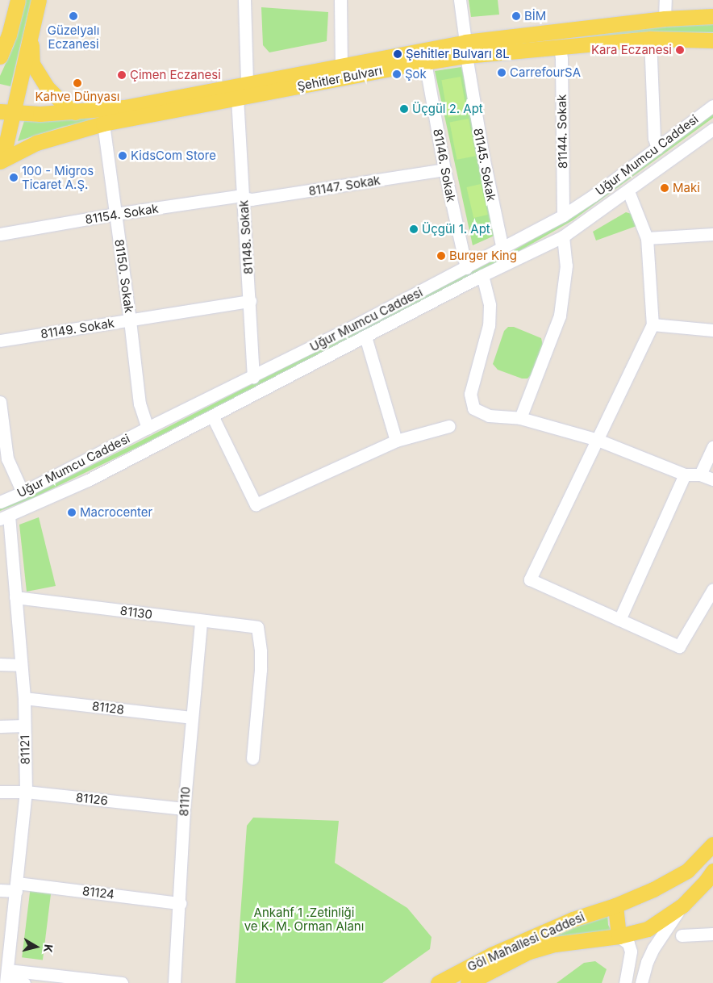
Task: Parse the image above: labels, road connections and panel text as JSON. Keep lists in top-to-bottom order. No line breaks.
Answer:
{"streets":{"main road":["Şehitler Bulvarı","Göl Mahallesi Caddesi"],"street":["81144. Sokak","Uğur Mumcu Caddesi","81145. Sokak","81146. Sokak","81147. Sokak","81154. Sokak","81148. Sokak","81150. Sokak","81149. Sokak","81130","81128","81121","81126","81110","81124"]},"crossings":[["Şehitler Bulvarı","81144. Sokak"],["Şehitler Bulvarı","81145. Sokak"],["Şehitler Bulvarı","81146. Sokak"],["Şehitler Bulvarı","81148. Sokak"],["Şehitler Bulvarı","81150. Sokak"],["81144. Sokak","Uğur Mumcu Caddesi"],["Uğur Mumcu Caddesi","81145. Sokak"],["Uğur Mumcu Caddesi","81146. Sokak"],["Uğur Mumcu Caddesi","81148. Sokak"],["Uğur Mumcu Caddesi","81150. Sokak"],["Uğur Mumcu Caddesi","81121"],["81146. Sokak","81147. Sokak"],["81147. Sokak","81154. Sokak"],["81147. Sokak","81148. Sokak"],["81154. Sokak","81148. Sokak"],["81154. Sokak","81150. Sokak"],["81148. Sokak","81149. Sokak"],["81150. Sokak","81149. Sokak"],["81130","81121"],["81130","81110"],["81128","81121"],["81128","81110"],["81121","81126"],["81121","81124"],["81126","81110"],["81110","81124"]],"parks":["Ankahf 1 .Zetinliği ve K. M. Orman Alanı"],"places":["Güzelyalı Eczanesi","BİM","Kara Eczanesi","Şehitler Bulvarı 8L","CarrefourSA","Şok","Çimen Eczanesi","Kahve Dünyası","Üçgül 2. Apt","KidsCom Store","100 - Migros Ticaret A.Ş.","Maki","Üçgül 1. Apt","Burger King","Macrocenter"],"north":"right"}
